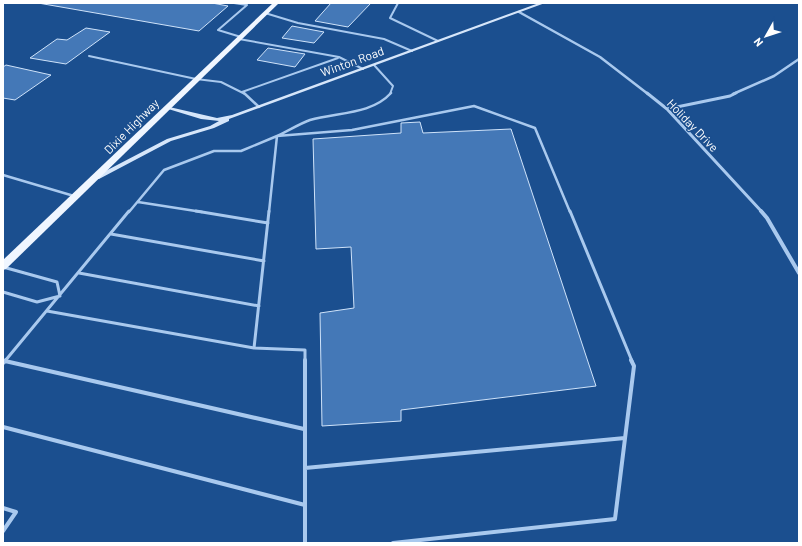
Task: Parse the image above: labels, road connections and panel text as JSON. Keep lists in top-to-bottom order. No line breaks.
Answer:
{"streets":{"main road":["Dixie Highway"],"street":["Winton Road","Holiday Drive"]},"crossings":[["Winton Road","Holiday Drive"],["Winton Road","Dixie Highway"]],"north":"bottom left"}
